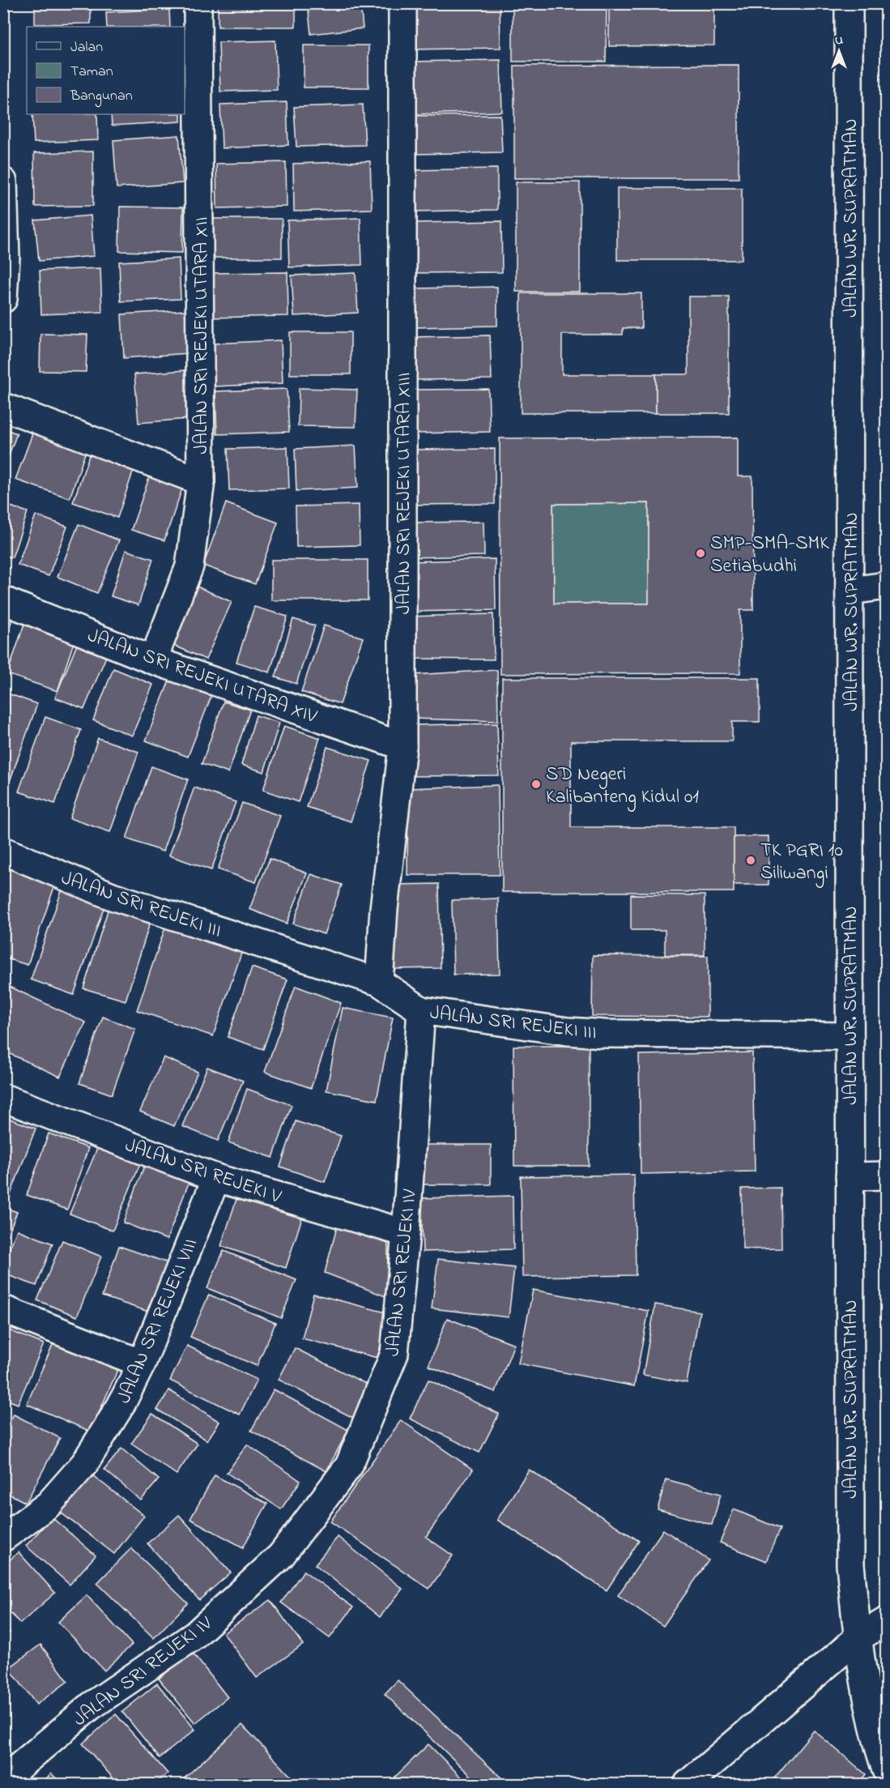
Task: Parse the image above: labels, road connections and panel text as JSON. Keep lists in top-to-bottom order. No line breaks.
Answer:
{"streets":{"street":["JALAN WR. SUPRATMAN","JALAN SRI REJEKI UTARA XII","JALAN SRI REJEKI UTARA XIII","JALAN SRI REJEKI UTARA XIV","JALAN SRI REJEKI III","JALAN SRI REJEKI V","JALAN SRI REJEKI IV","JALAN SRI REJEKI VIII"]},"crossings":[["JALAN WR. SUPRATMAN","JALAN SRI REJEKI III"],["JALAN SRI REJEKI UTARA XII","JALAN SRI REJEKI UTARA XIV"],["JALAN SRI REJEKI UTARA XIII","JALAN SRI REJEKI UTARA XIV"],["JALAN SRI REJEKI UTARA XIII","JALAN SRI REJEKI III"],["JALAN SRI REJEKI III","JALAN SRI REJEKI IV"],["JALAN SRI REJEKI V","JALAN SRI REJEKI IV"],["JALAN SRI REJEKI V","JALAN SRI REJEKI VIII"]],"places":["SMP-SMA-SMK Setiabudhi","SD Negeri Kalibanteng Kidul 01","TK PGRI 10 Siliwangi"],"legend":["Jalan","Taman","Bangunan"],"north":"top"}
